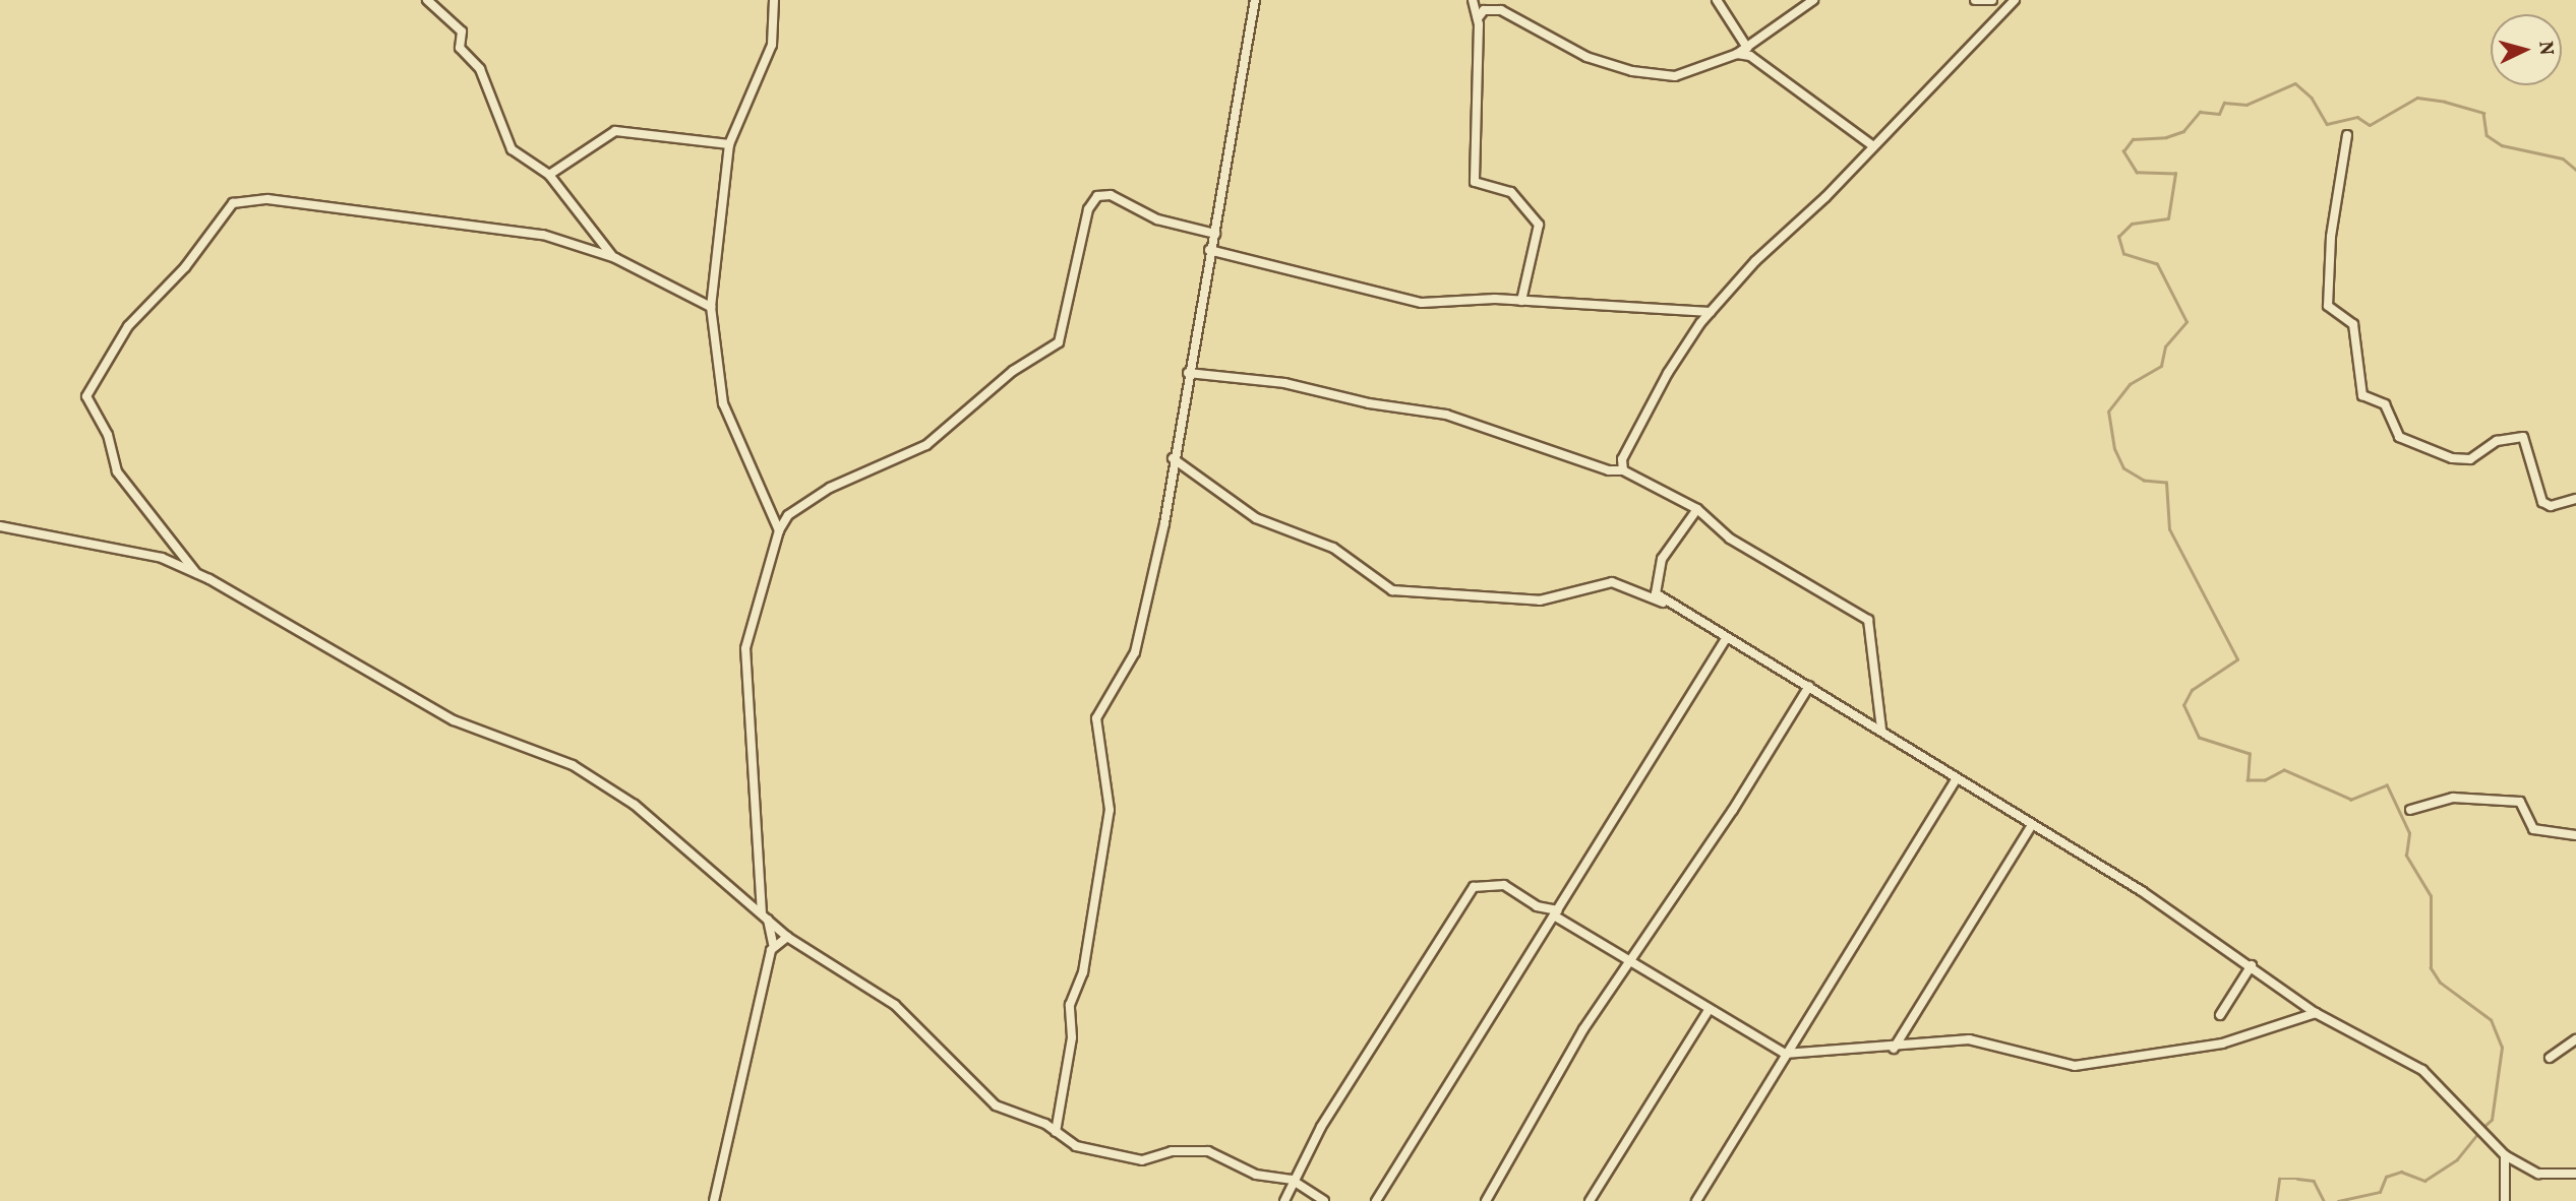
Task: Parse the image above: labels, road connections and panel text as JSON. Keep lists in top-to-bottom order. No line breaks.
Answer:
{"north":"right"}
